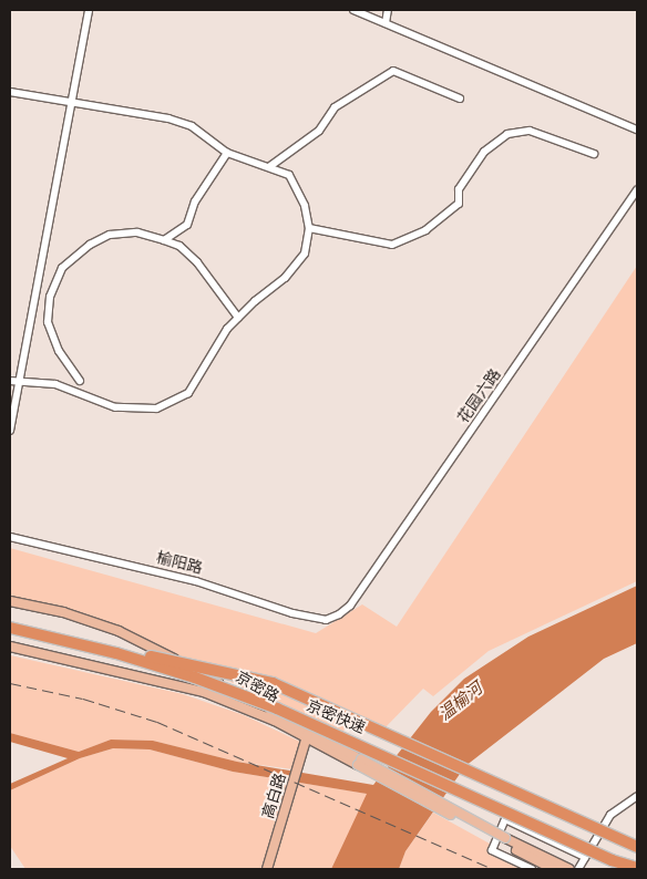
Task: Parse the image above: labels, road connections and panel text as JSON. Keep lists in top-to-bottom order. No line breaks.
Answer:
{"streets":{"highway":["京密快速"],"main road":["京密路","高白路"],"street":["花园六路","榆阳路"]},"crossings":[["花园六路","榆阳路"],["京密路","高白路"]],"water":["温榆河"]}
